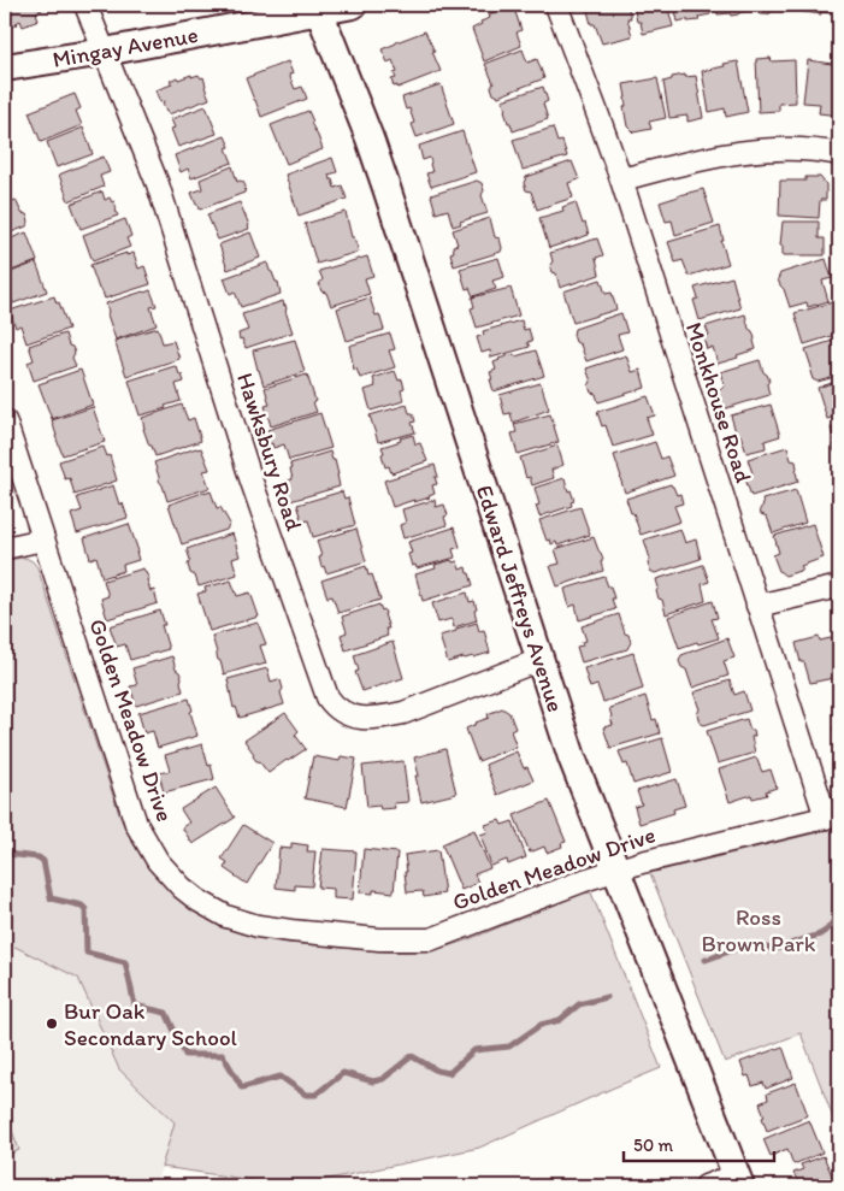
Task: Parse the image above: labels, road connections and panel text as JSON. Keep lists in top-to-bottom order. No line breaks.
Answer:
{"streets":{"street":["Mingay Avenue","Monkhouse Road","Hawksbury Road","Edward Jeffreys Avenue","Golden Meadow Drive"]},"crossings":[["Mingay Avenue","Hawksbury Road"],["Mingay Avenue","Edward Jeffreys Avenue"],["Monkhouse Road","Golden Meadow Drive"],["Hawksbury Road","Edward Jeffreys Avenue"],["Edward Jeffreys Avenue","Golden Meadow Drive"]],"parks":["Ross Brown Park"],"places":["Bur Oak Secondary School"],"scale_bar":"50 m"}
